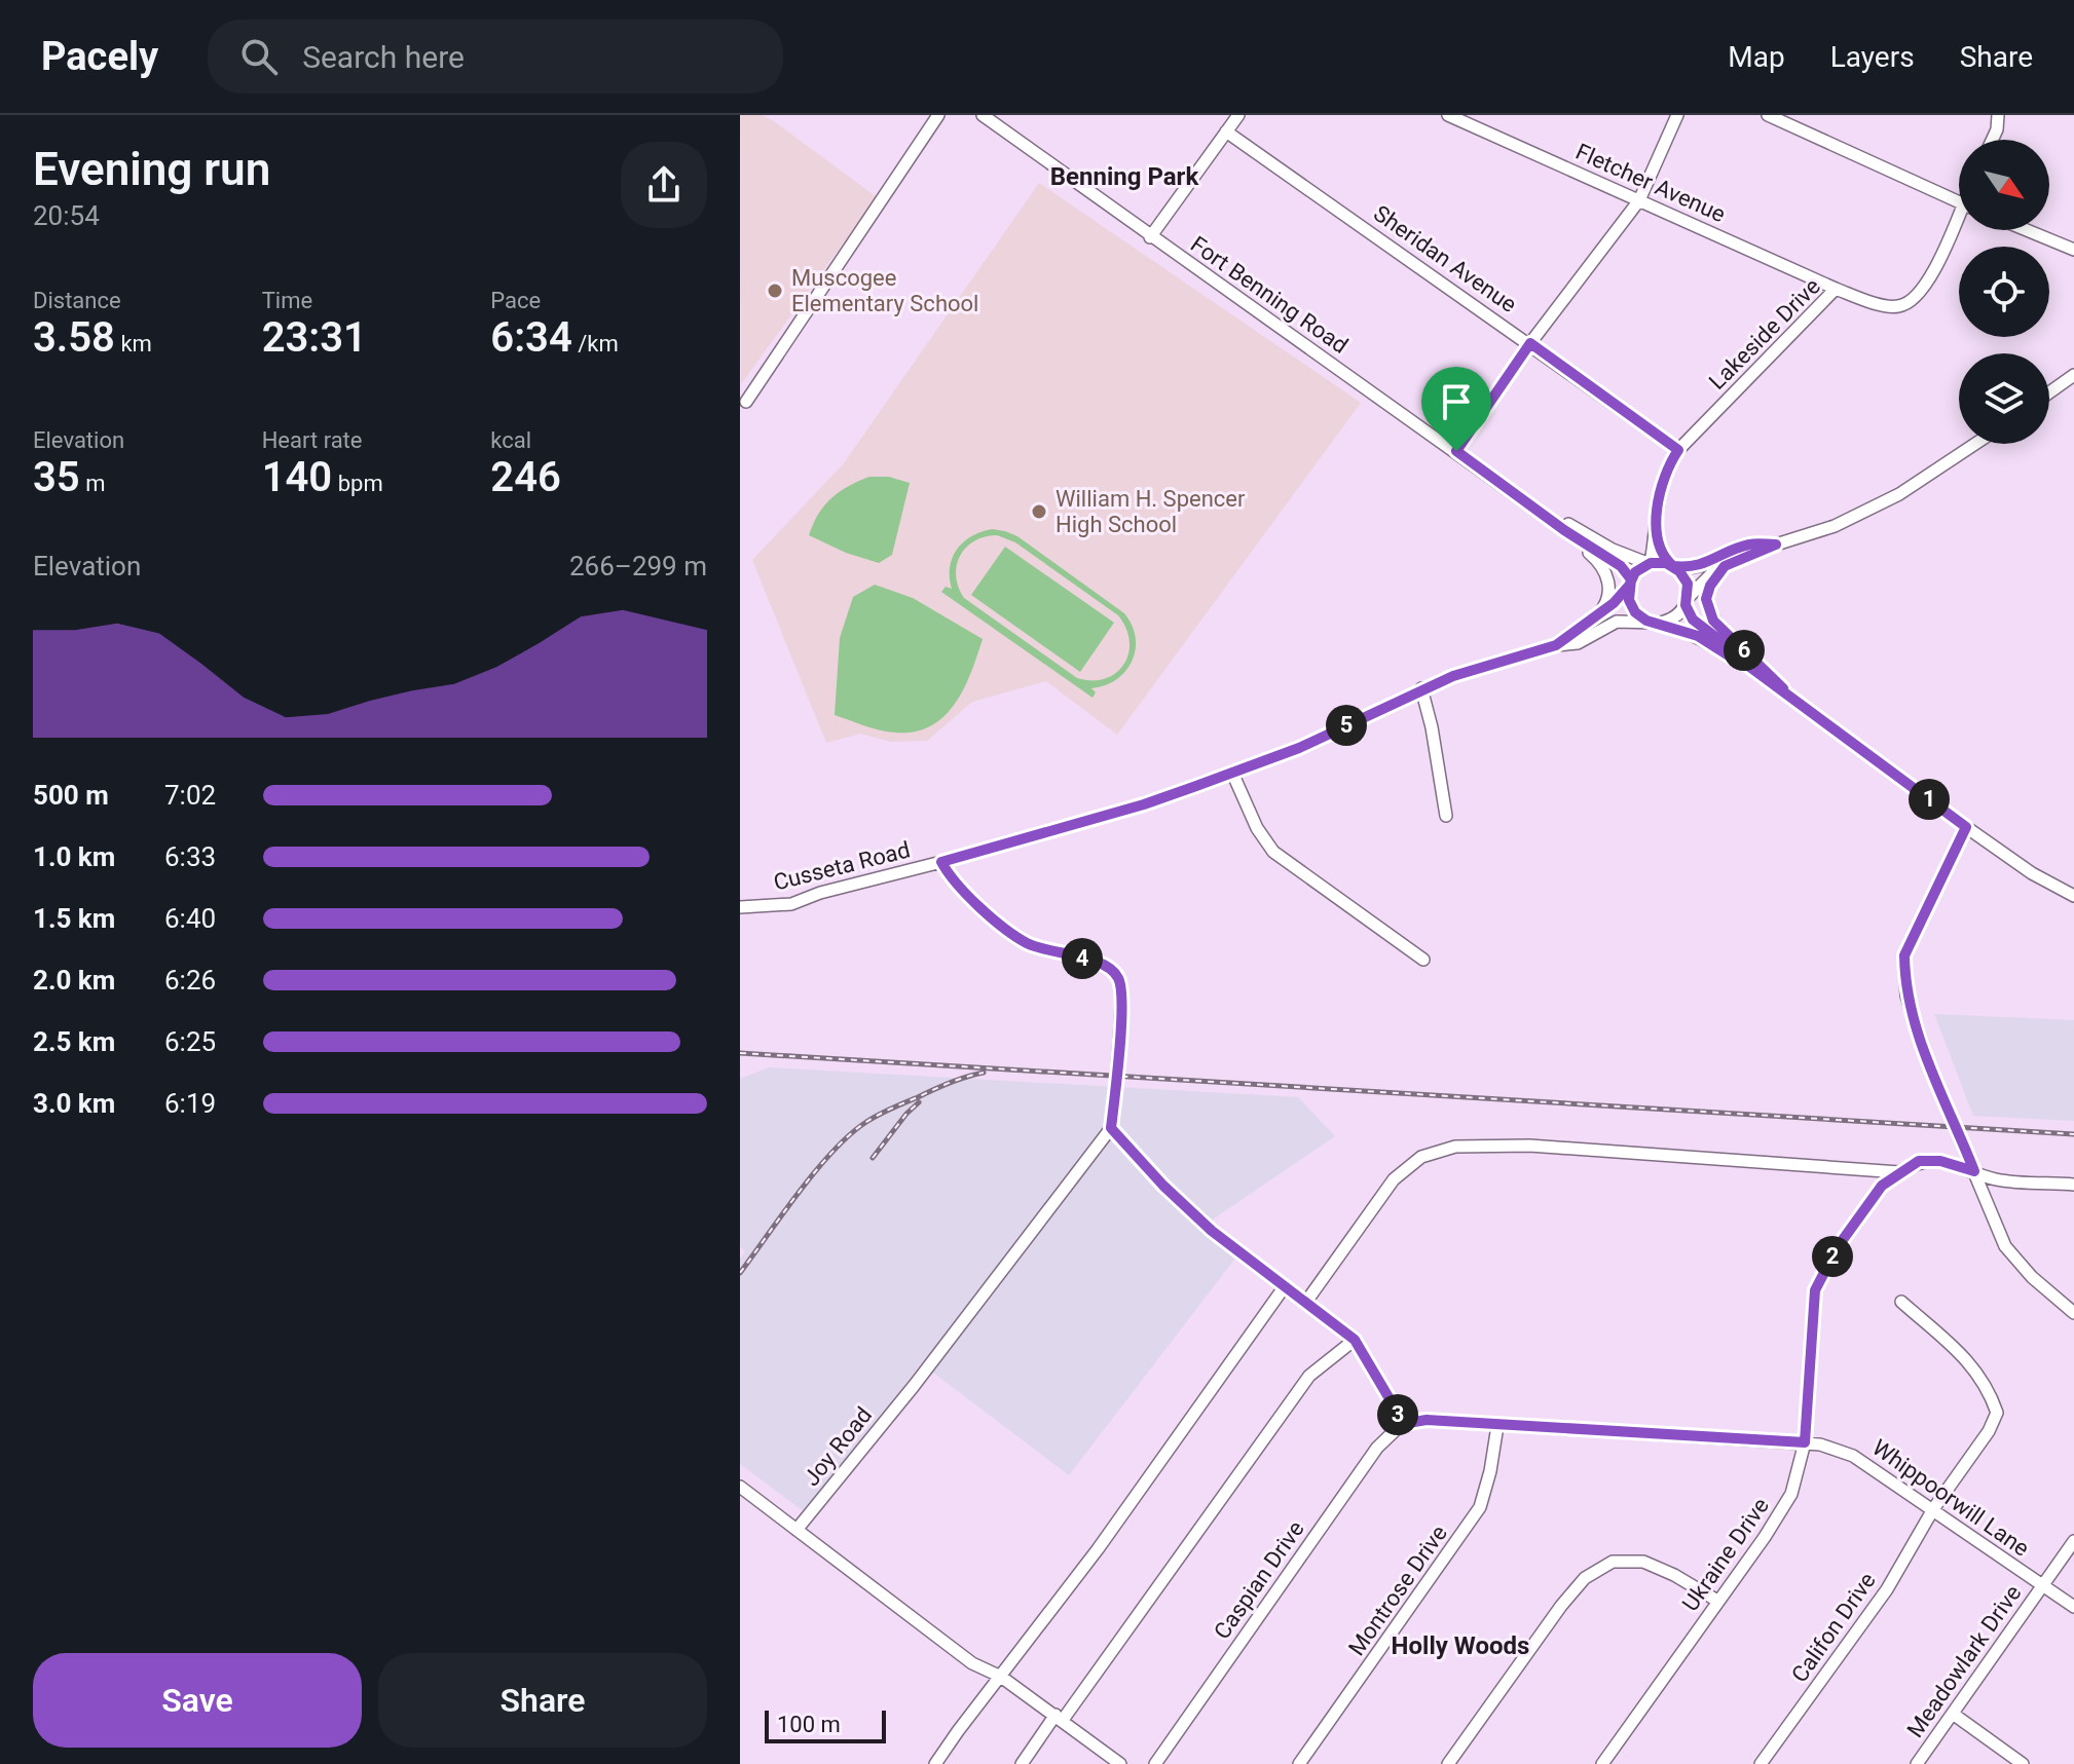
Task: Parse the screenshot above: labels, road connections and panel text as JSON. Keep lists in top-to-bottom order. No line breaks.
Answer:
{"streets":{"street":["Fletcher Avenue","Sheridan Avenue","Fort Benning Road","Lakeside Drive","Cusseta Road","Joy Road","Whippoorwill Lane","Ukraine Drive","Caspian Drive","Montrose Drive","Califon Drive","Meadowlark Drive"]},"crossings":[["Fletcher Avenue","Lakeside Drive"],["Sheridan Avenue","Lakeside Drive"],["Fort Benning Road","Lakeside Drive"],["Fort Benning Road","Cusseta Road"],["Lakeside Drive","Cusseta Road"],["Whippoorwill Lane","Ukraine Drive"],["Whippoorwill Lane","Caspian Drive"],["Whippoorwill Lane","Montrose Drive"],["Whippoorwill Lane","Califon Drive"],["Whippoorwill Lane","Meadowlark Drive"]],"districts":["Benning Park","Holly Woods"],"places":["Muscogee Elementary School","William H. Spencer High School"],"scale_bar":"100 m","north":"bottom right","page":{"header":"Pacely","search":"Search here","nav":["Map","Layers","Share"],"heading":["Evening run","20:54"],"stats":[["Distance","3.58 km"],["Time","23:31"],["Pace","6:34 /km"],["Elevation","35 m"],["Heart rate","140 bpm"],["kcal","246"]],"chart":["Elevation","266–299 m"],"pins":["6","5","1","4","2","3"],"list":[{"name":"500 m","note":"7:02"},{"name":"1.0 km","note":"6:33"},{"name":"1.5 km","note":"6:40"},{"name":"2.0 km","note":"6:26"},{"name":"2.5 km","note":"6:25"},{"name":"3.0 km","note":"6:19"}],"buttons":["Save","Share"],"scale":"100 m"}}
